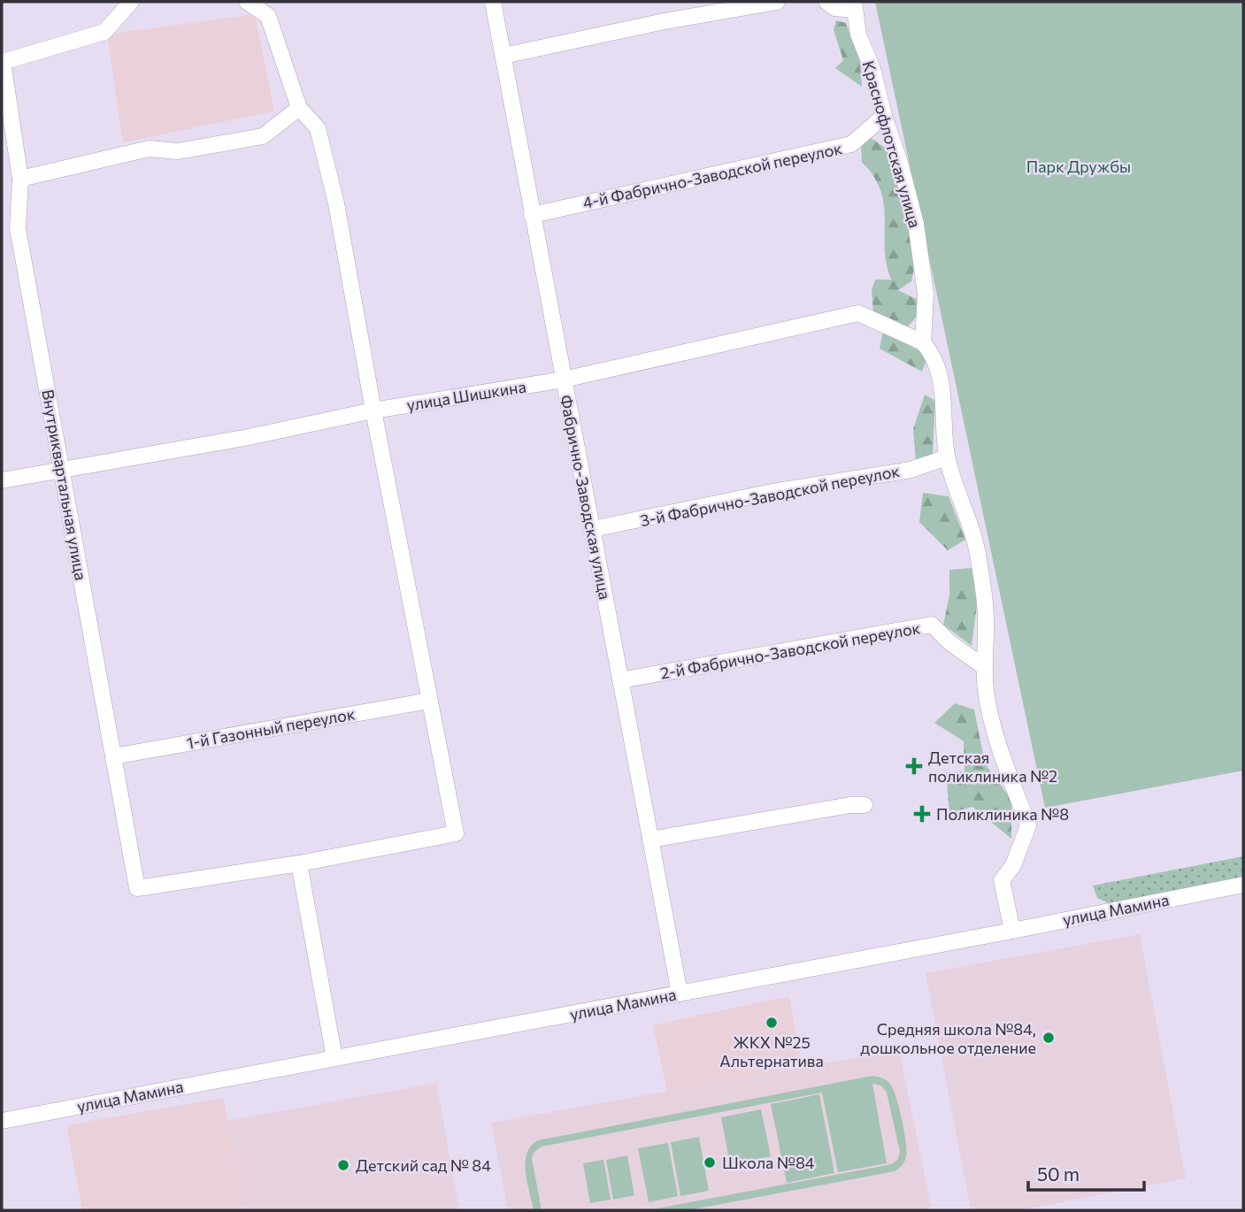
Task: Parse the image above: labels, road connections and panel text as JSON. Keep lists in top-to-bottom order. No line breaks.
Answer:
{"streets":{"street":["Краснофлотская улица","4-й Фабрично-Заводской переулок","улица Шишкина","Внутриквартальная улица","3-й Фабрично-Заводской переулок","Фабрично-Заводская улица","2-й Фабрично-Заводской переулок","1-й Газонный переулок","улица Мамина"]},"crossings":[["Краснофлотская улица","4-й Фабрично-Заводской переулок"],["Краснофлотская улица","улица Шишкина"],["4-й Фабрично-Заводской переулок","Фабрично-Заводская улица"],["улица Шишкина","Внутриквартальная улица"],["улица Шишкина","Фабрично-Заводская улица"],["Внутриквартальная улица","1-й Газонный переулок"],["3-й Фабрично-Заводской переулок","Фабрично-Заводская улица"],["Фабрично-Заводская улица","2-й Фабрично-Заводской переулок"],["Фабрично-Заводская улица","улица Мамина"]],"parks":["Парк Дружбы"],"places":{"health":["Детская поликлиника №2","Поликлиника №8"],"other":["ЖКХ №25 Альтернатива","Средняя школа №84, дошкольное отделение","Школа №84","Детский сад № 84"]},"scale_bar":"50 m"}
